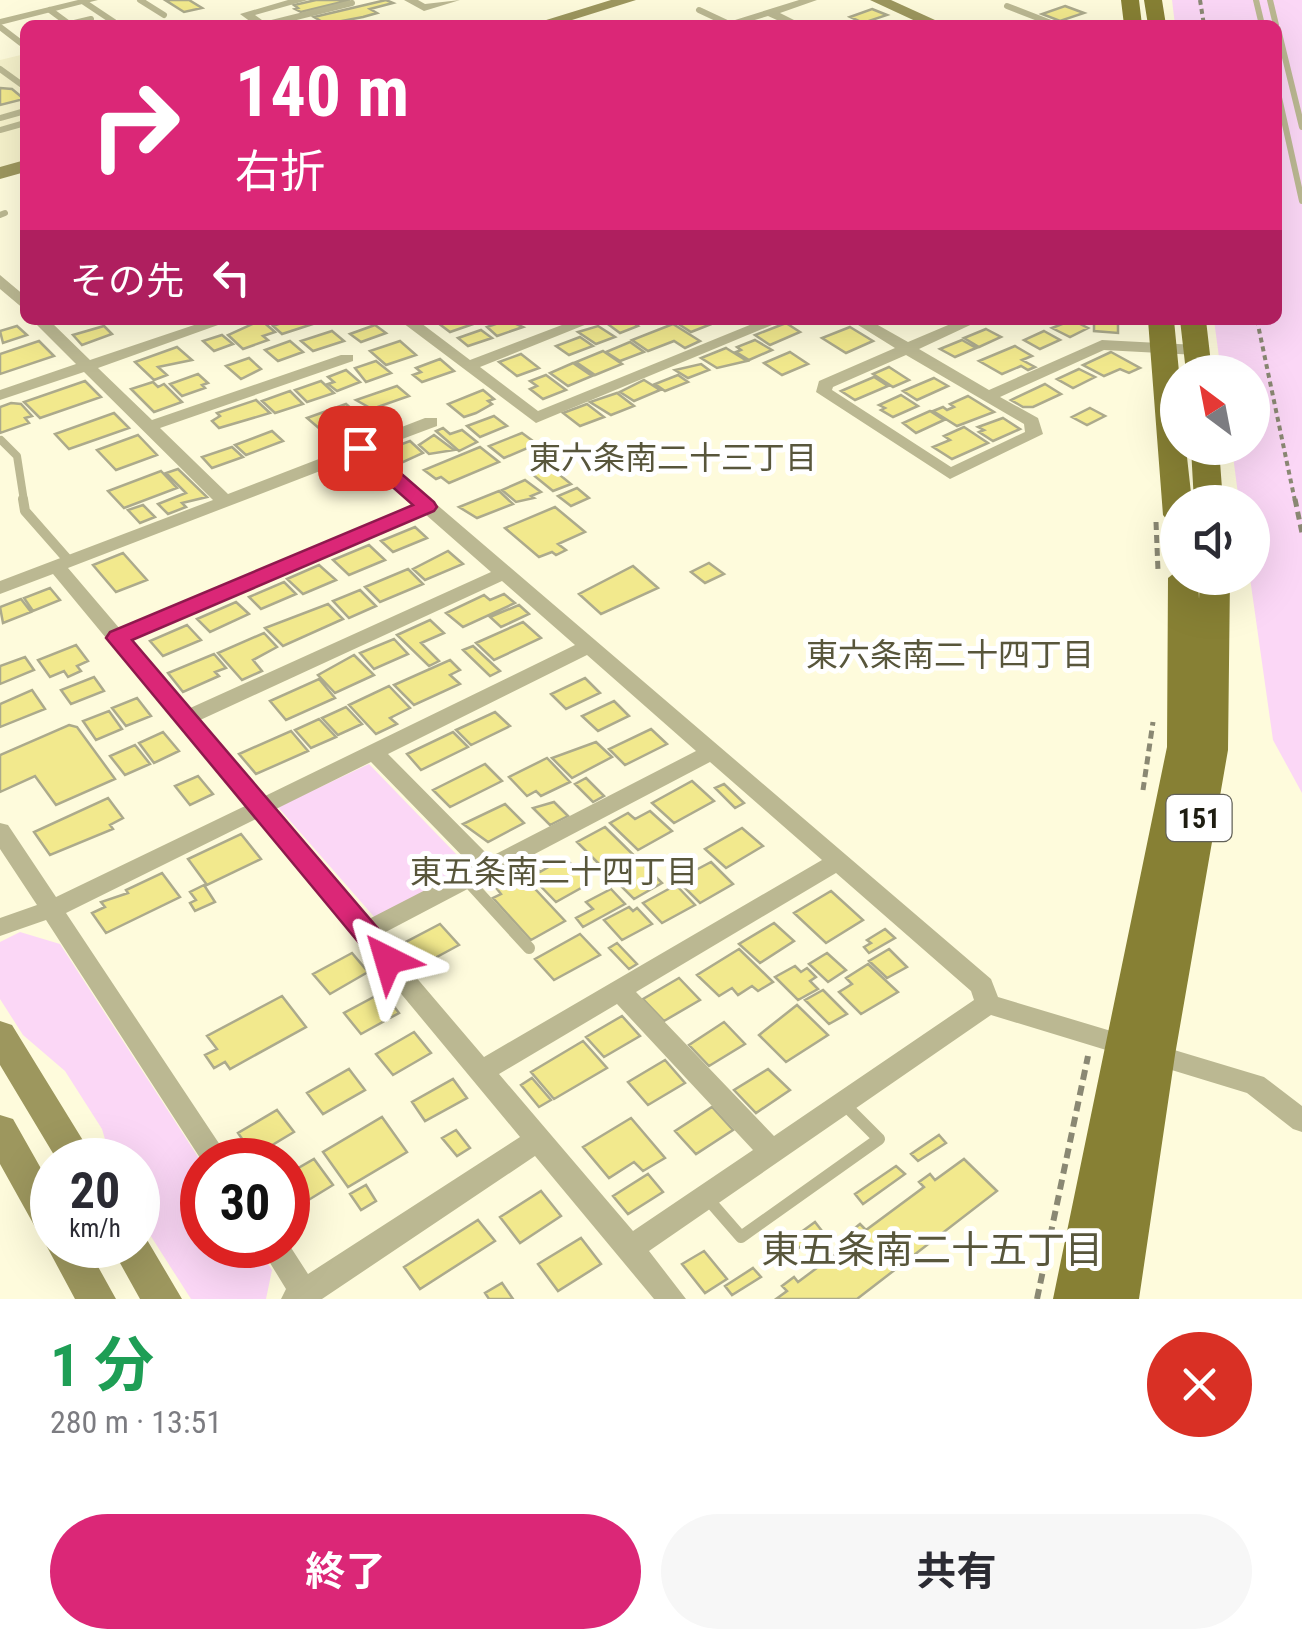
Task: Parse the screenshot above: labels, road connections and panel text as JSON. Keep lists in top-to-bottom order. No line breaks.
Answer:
{"streets":{"main road":["151"]},"districts":["東六条南二十三丁目","東六条南二十四丁目","東五条南二十四丁目","東五条南二十五丁目"],"north":"top left","page":{"turn":["140 m","右折"],"then":"その先","speed":"20 km/h","limit":"30","heading":["1 分","280 m · 13:51"],"buttons":["終了","共有"]}}
